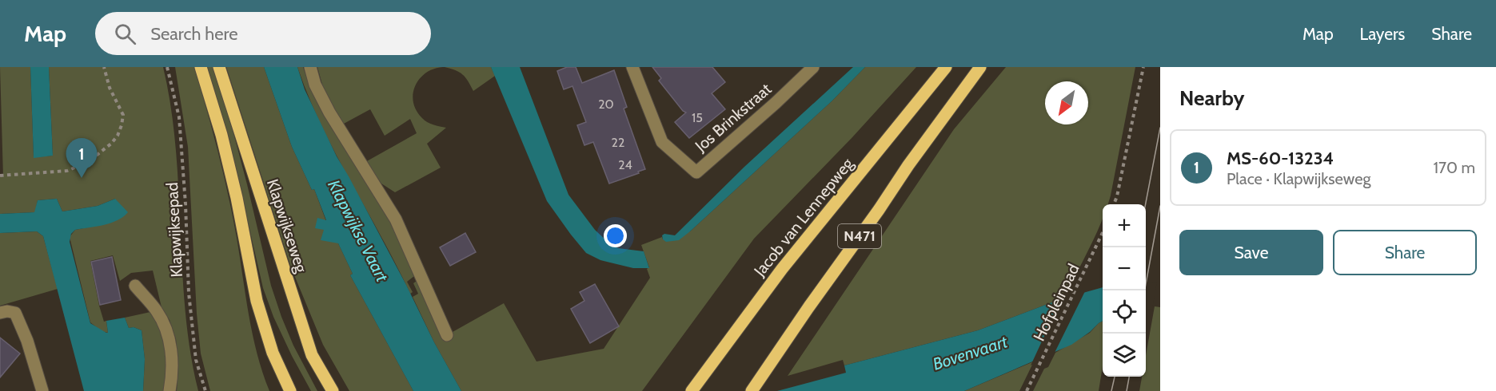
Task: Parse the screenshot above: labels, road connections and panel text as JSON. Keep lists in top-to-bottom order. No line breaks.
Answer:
{"streets":{"main road":["Jacob van Lennepweg","Klapwijkseweg","N471"],"street":["Jos Brinkstraat"],"path":["Klapwijksepad","Hofpleinpad"]},"water":["Klapwijkse Vaart","Bovenvaart"],"house_numbers":["20","15","22","24"],"north":"bottom left","page":{"header":"Map","search":"Search here","nav":["Map","Layers","Share"],"heading":"Nearby","list":[{"mark":"1","name":"MS-60-13234","note":"Place · Klapwijkseweg","value":"170 m"}],"pins":"1","map_buttons":["+","−"],"buttons":["Save","Share"]}}
